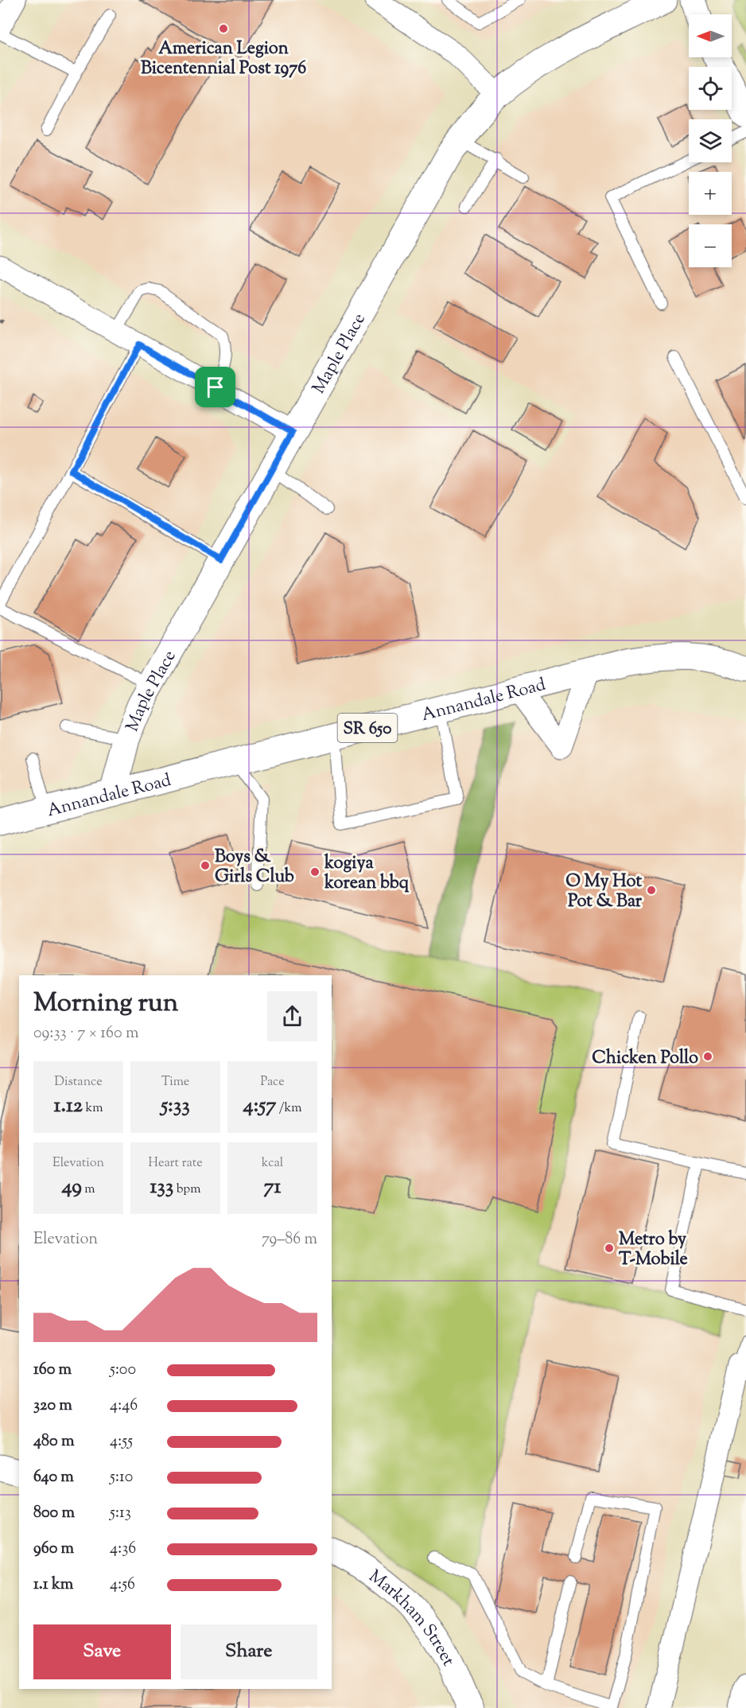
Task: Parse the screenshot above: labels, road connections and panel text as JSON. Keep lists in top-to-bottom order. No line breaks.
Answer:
{"streets":{"street":["Maple Place","Annandale Road","SR 650","Markham Street"]},"crossings":[["Maple Place","Annandale Road"]],"places":["American Legion Bicentennial Post 1976","Boys & Girls Club","kogiya korean bbq","O My Hot Pot & Bar","Chicken Pollo","Metro by T-Mobile"],"north":"left","page":{"map_buttons":["+","−"],"heading":["Morning run","09:33 · 7 × 160 m"],"stats":[["Distance","1.12 km"],["Time","5:33"],["Pace","4:57 /km"],["Elevation","49 m"],["Heart rate","133 bpm"],["kcal","71"]],"chart":["Elevation","79–86 m"],"list":[{"name":"160 m","note":"5:00"},{"name":"320 m","note":"4:46"},{"name":"480 m","note":"4:55"},{"name":"640 m","note":"5:10"},{"name":"800 m","note":"5:13"},{"name":"960 m","note":"4:36"},{"name":"1.1 km","note":"4:56"}],"buttons":["Save","Share"]}}
